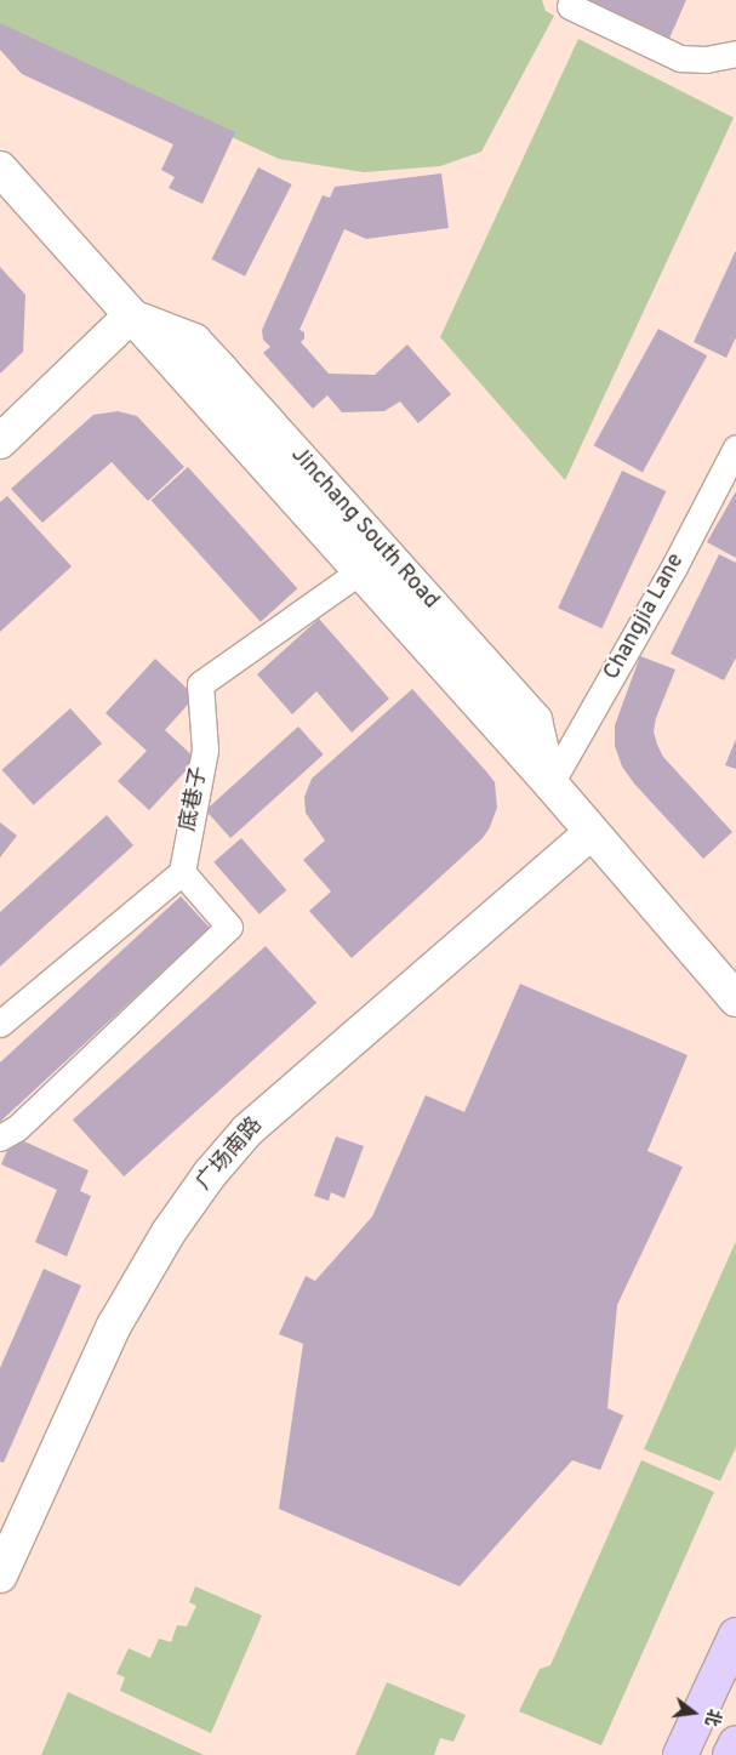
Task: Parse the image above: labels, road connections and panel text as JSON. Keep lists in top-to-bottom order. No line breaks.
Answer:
{"streets":{"street":["Jinchang South Road","Changjia Lane","底巷子","广场南路"]},"crossings":[["Jinchang South Road","Changjia Lane"],["Jinchang South Road","底巷子"],["Jinchang South Road","广场南路"]],"north":"right"}
